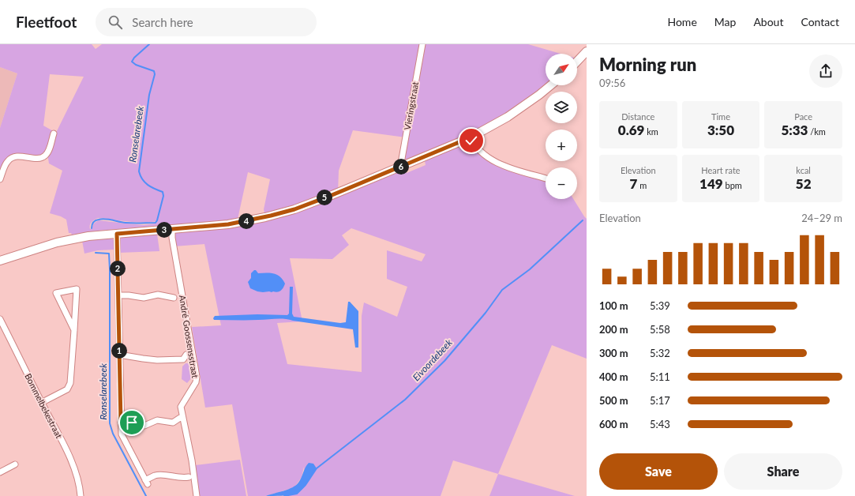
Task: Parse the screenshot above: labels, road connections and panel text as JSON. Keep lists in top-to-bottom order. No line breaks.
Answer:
{"streets":{"street":["Vieringstraat","André Goossensstraat","Bommelbekestraat"]},"water":["Ronselarebeek","Eivoordebeek"],"north":"top right","page":{"header":"Fleetfoot","search":"Search here","nav":["Home","Map","About","Contact"],"heading":["Morning run","09:56"],"map_buttons":["+","−"],"stats":[["Distance","0.69 km"],["Time","3:50"],["Pace","5:33 /km"],["Elevation","7 m"],["Heart rate","149 bpm"],["kcal","52"]],"pins":["6","5","4","3","2","1"],"chart":["Elevation","24–29 m"],"list":[{"name":"100 m","note":"5:39"},{"name":"200 m","note":"5:58"},{"name":"300 m","note":"5:32"},{"name":"400 m","note":"5:11"},{"name":"500 m","note":"5:17"},{"name":"600 m","note":"5:43"}],"buttons":["Save","Share"]}}
